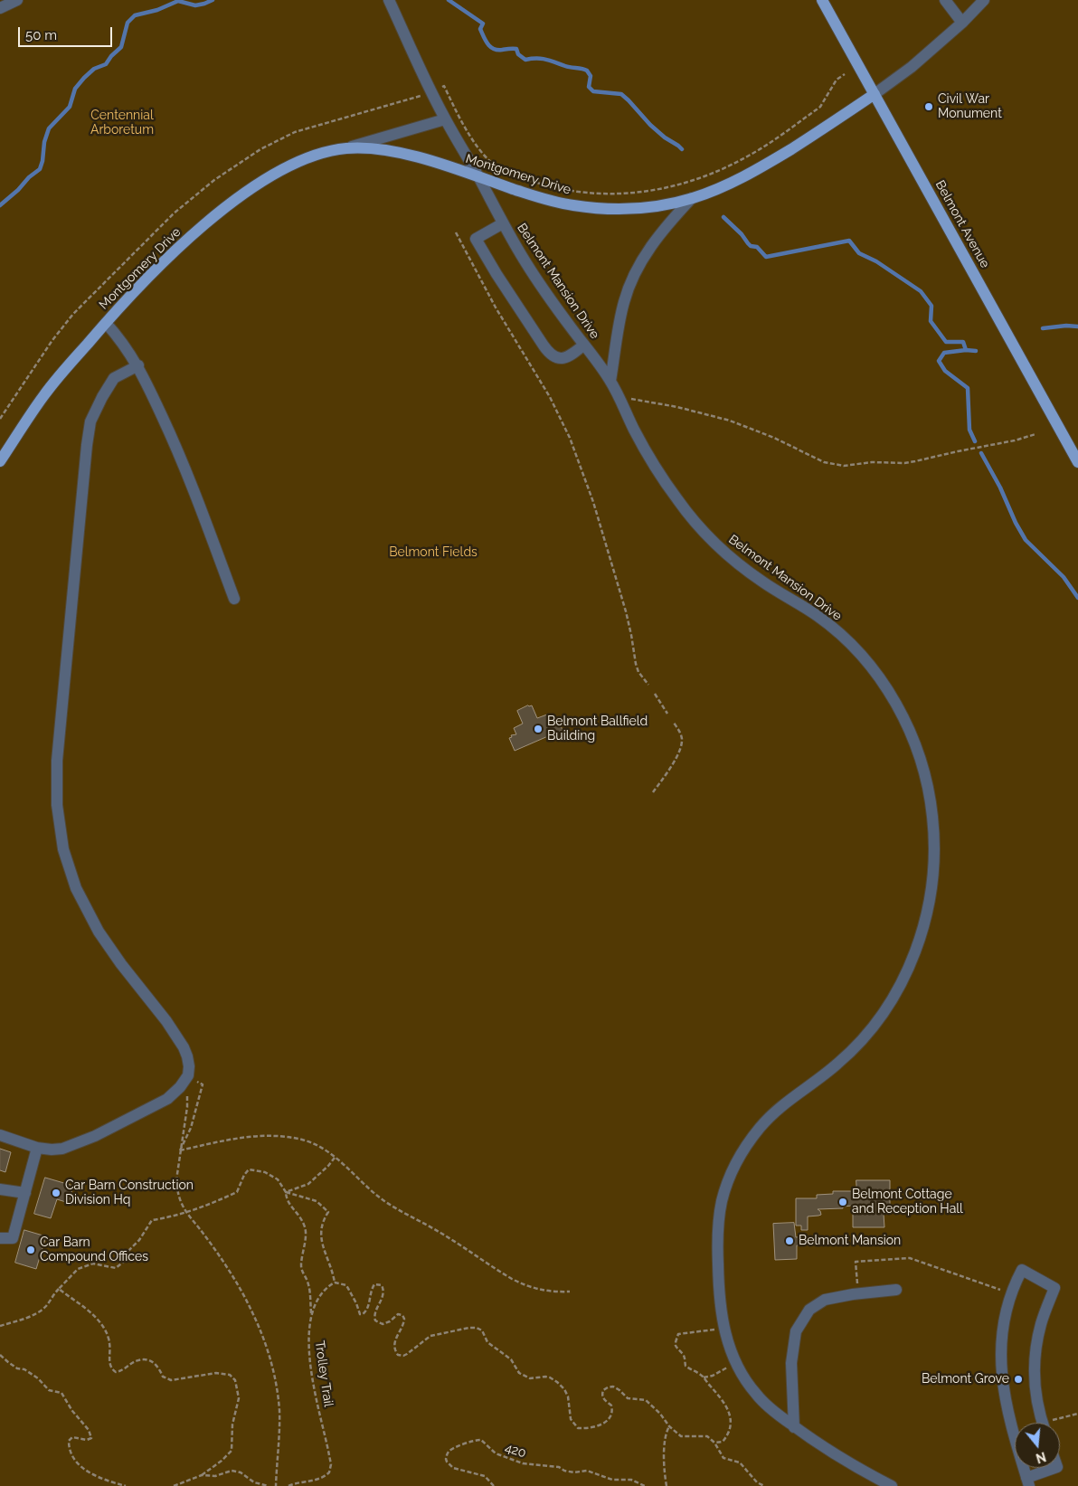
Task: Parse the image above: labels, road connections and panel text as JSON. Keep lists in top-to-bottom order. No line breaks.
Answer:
{"streets":{"main road":["Montgomery Drive","Belmont Avenue"],"street":["Belmont Mansion Drive"],"path":["Trolley Trail","420"]},"crossings":[["Montgomery Drive","Belmont Avenue"],["Montgomery Drive","Belmont Mansion Drive"]],"parks":["Centennial Arboretum","Belmont Fields"],"places":["Civil War Monument","Belmont Ballfield Building","Car Barn Construction Division Hq","Belmont Cottage and Reception Hall","Belmont Mansion","Car Barn Compound Offices","Belmont Grove"],"scale_bar":"50 m","north":"bottom"}
